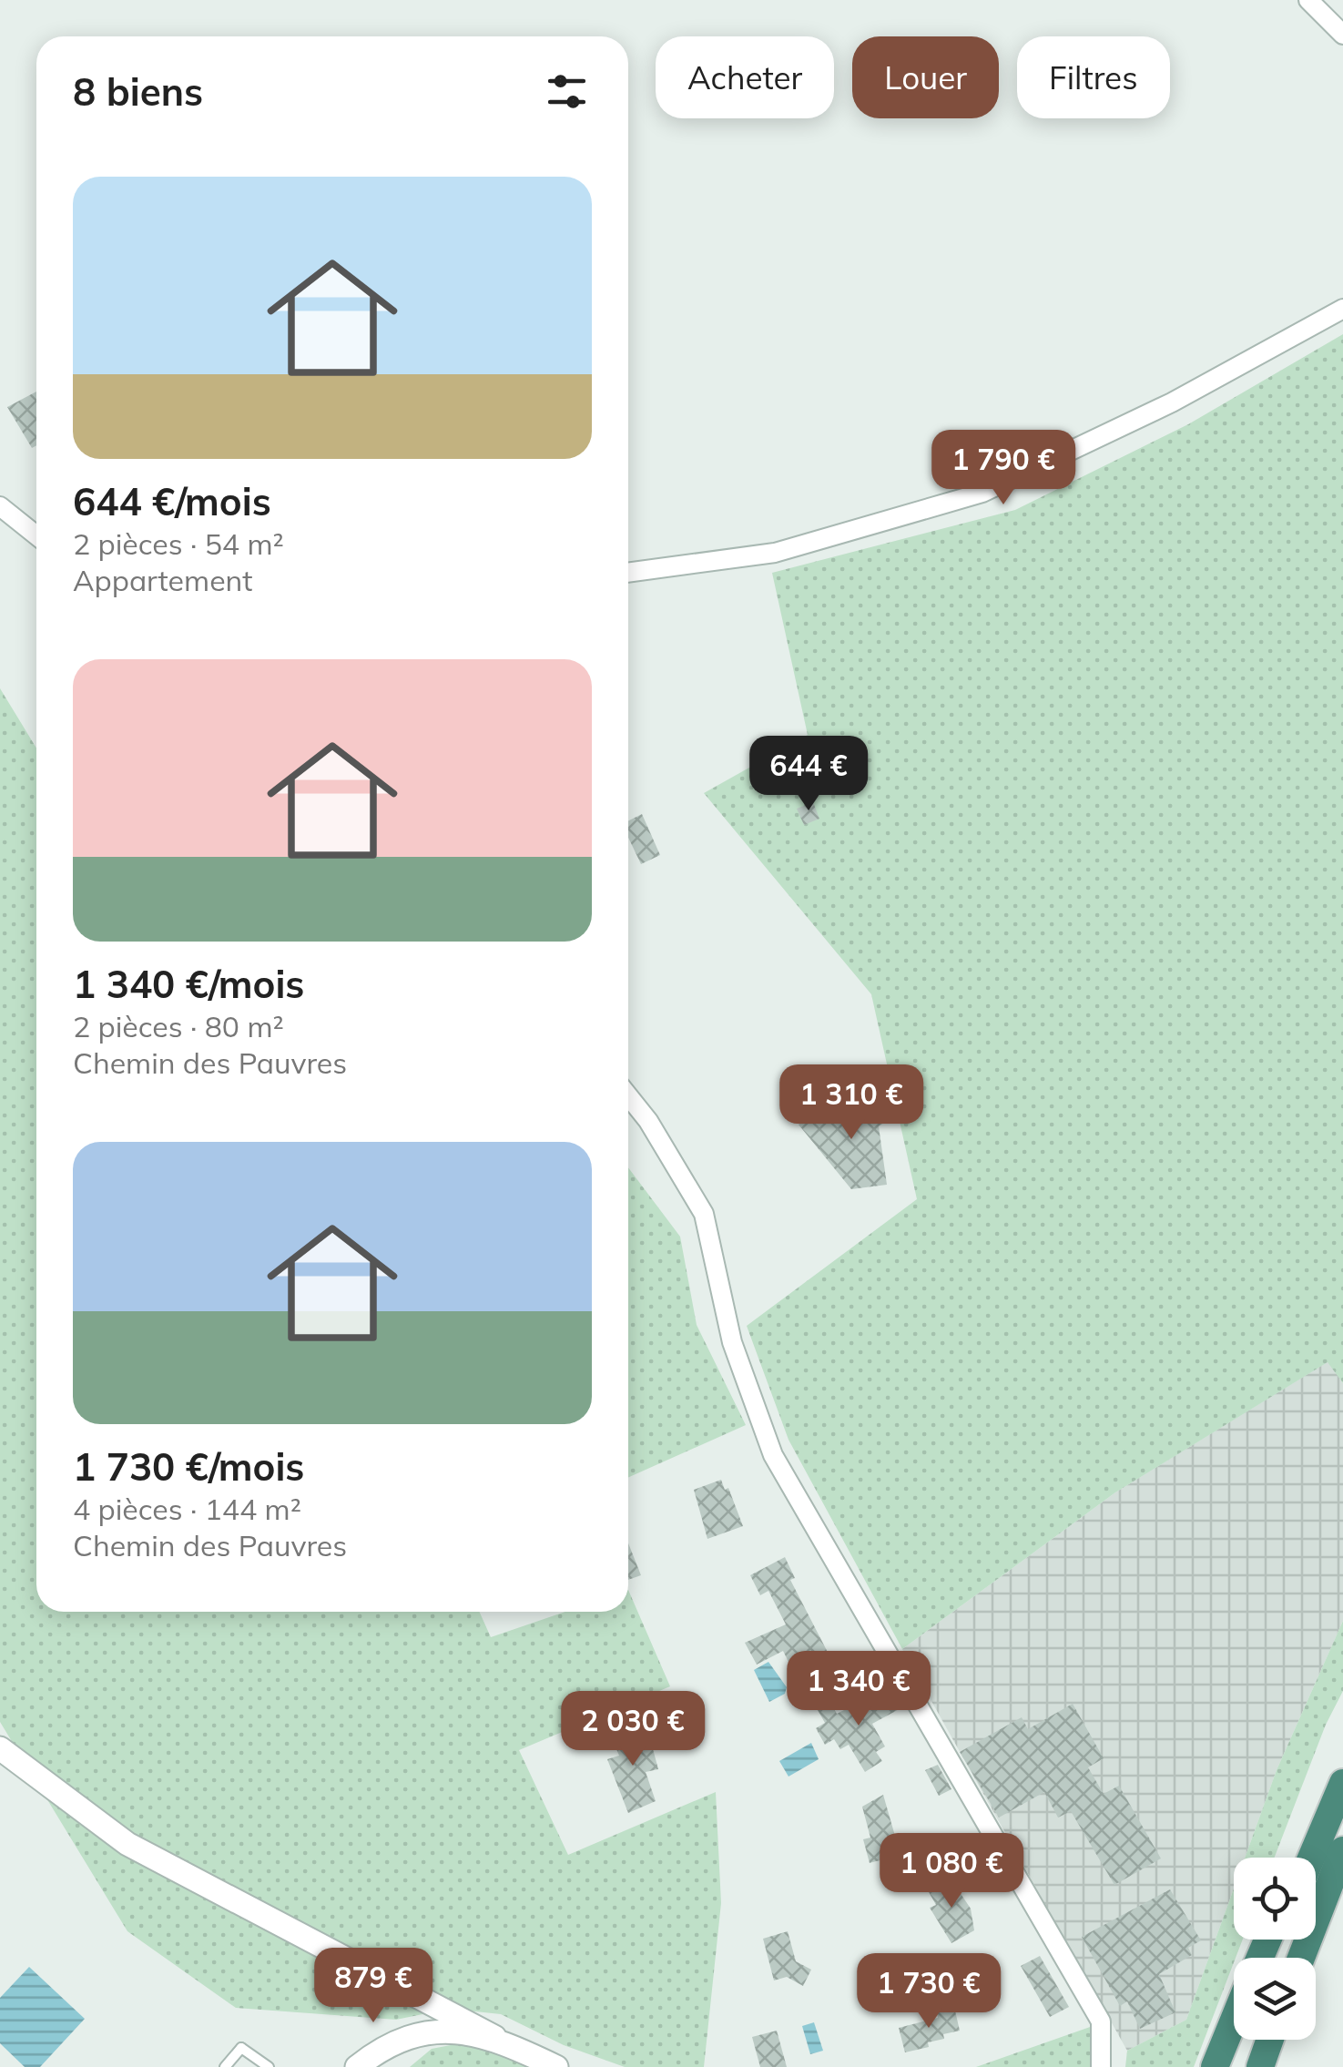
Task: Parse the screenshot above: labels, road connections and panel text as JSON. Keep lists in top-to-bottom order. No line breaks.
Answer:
{"page":{"chip":["Acheter","Louer","Filtres"],"heading":"8 biens","list":[{"name":"644 €/mois","note":"2 pièces · 54 m² · Appartement"},{"name":"1 340 €/mois","note":"2 pièces · 80 m² · Chemin des Pauvres"},{"name":"1 730 €/mois","note":"4 pièces · 144 m² · Chemin des Pauvres"}],"price":["1 790 €","644 €","1 310 €","1 340 €","2 030 €","1 080 €","879 €","1 730 €"]}}
